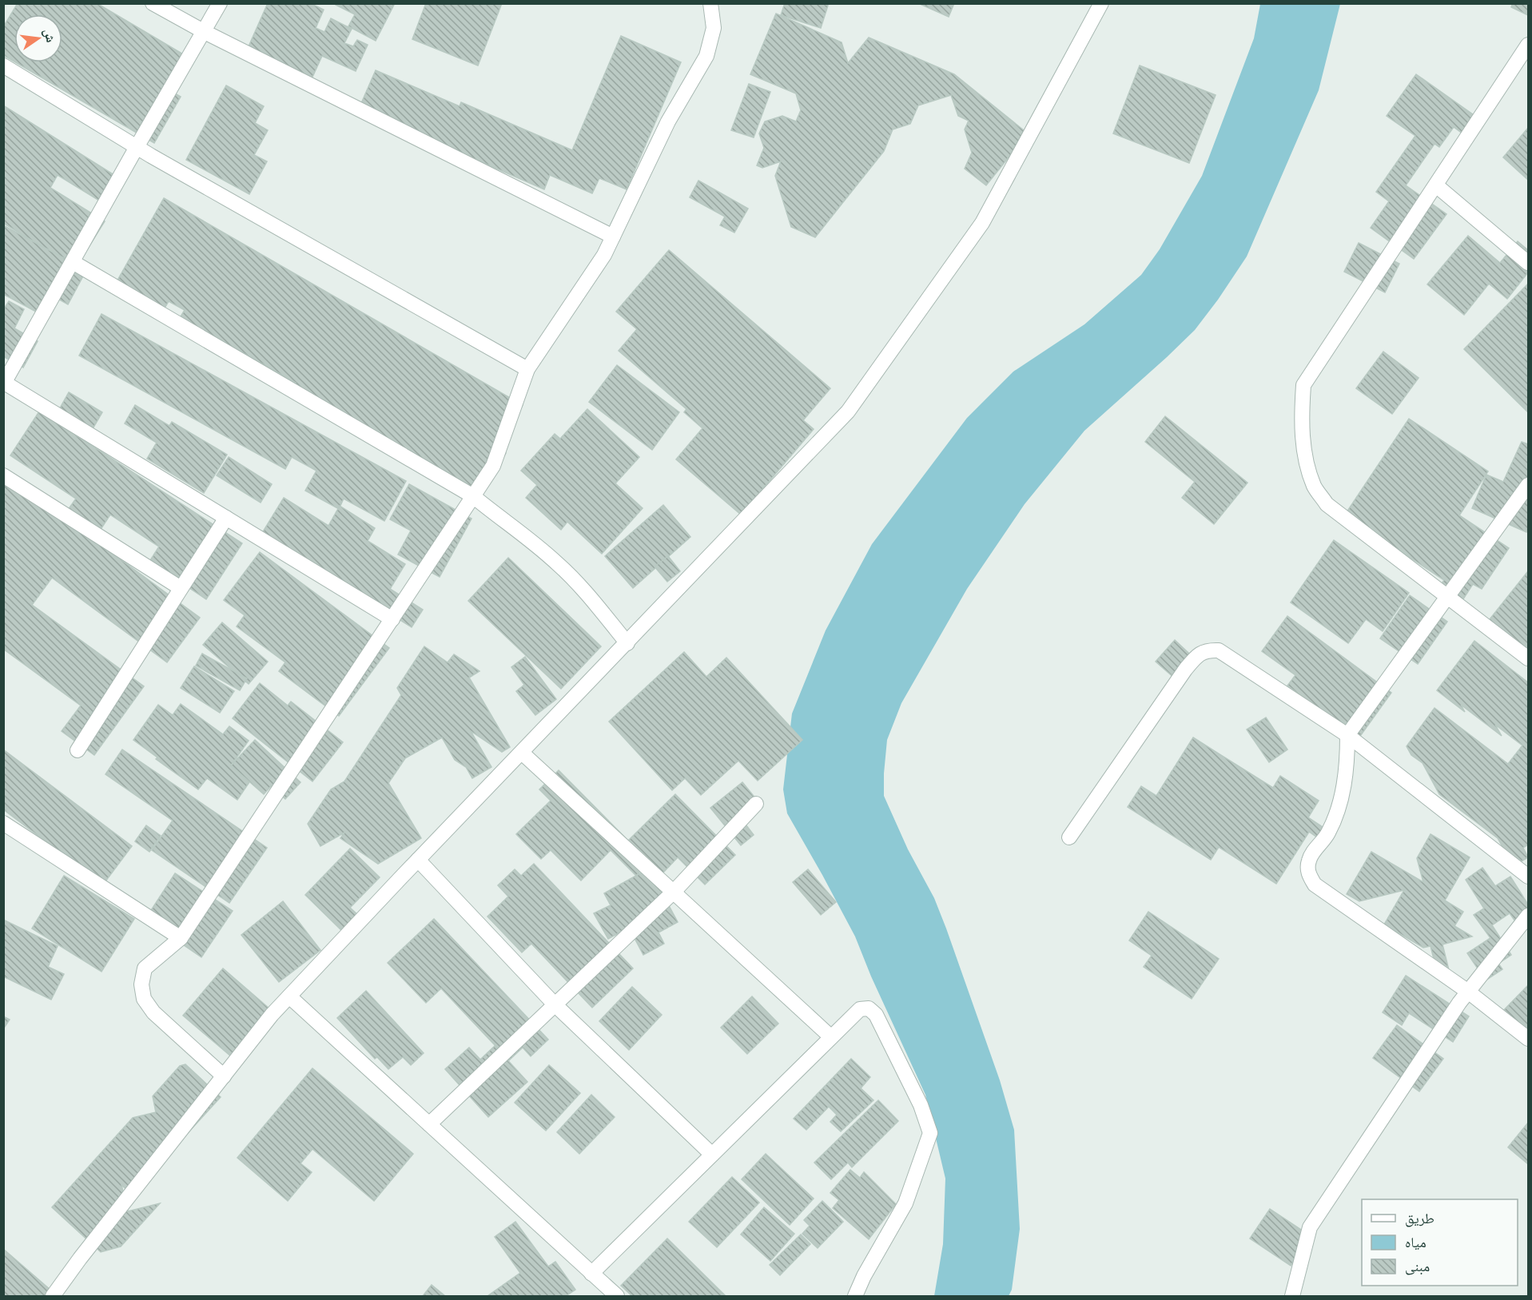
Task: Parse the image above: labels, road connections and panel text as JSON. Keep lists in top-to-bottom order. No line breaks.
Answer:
{"legend":["طريق","مياه","مبنى"],"north":"right"}
